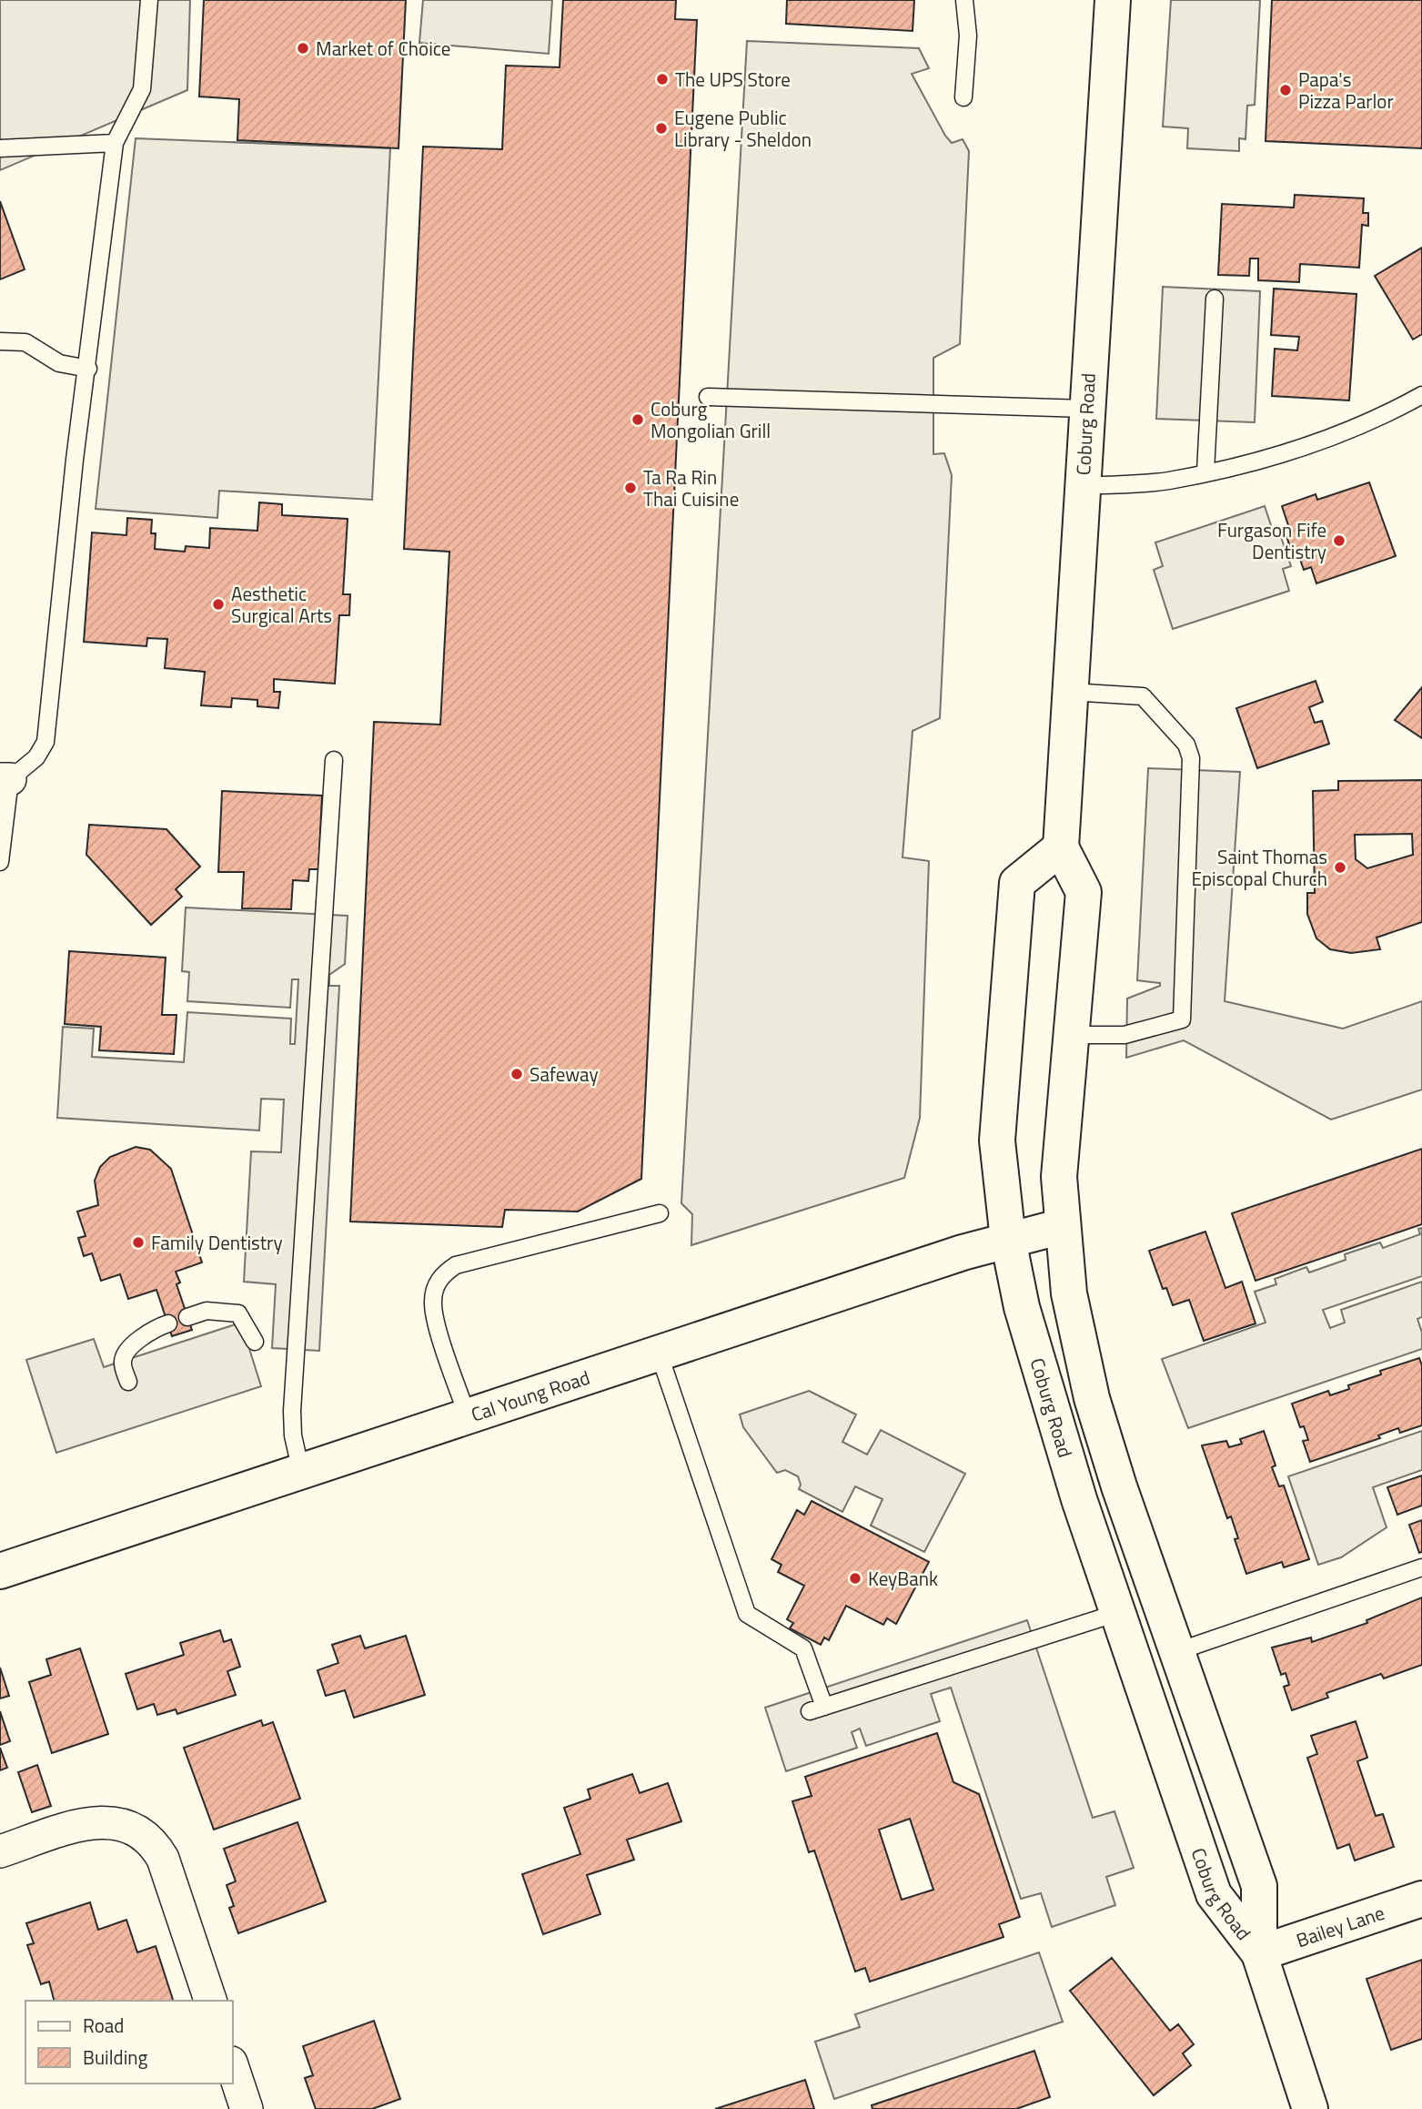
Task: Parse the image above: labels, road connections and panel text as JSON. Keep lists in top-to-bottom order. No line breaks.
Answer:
{"streets":{"main road":["Coburg Road","Cal Young Road","Bailey Lane"]},"crossings":[["Coburg Road","Cal Young Road"],["Coburg Road","Bailey Lane"]],"places":["Market of Choice","The UPS Store","Papa's Pizza Parlor","Eugene Public Library - Sheldon","Coburg Mongolian Grill","Ta Ra Rin Thai Cuisine","Furgason Fife Dentistry","Aesthetic Surgical Arts","Saint Thomas Episcopal Church","Safeway","Family Dentistry","KeyBank"],"legend":["Road","Building"]}
